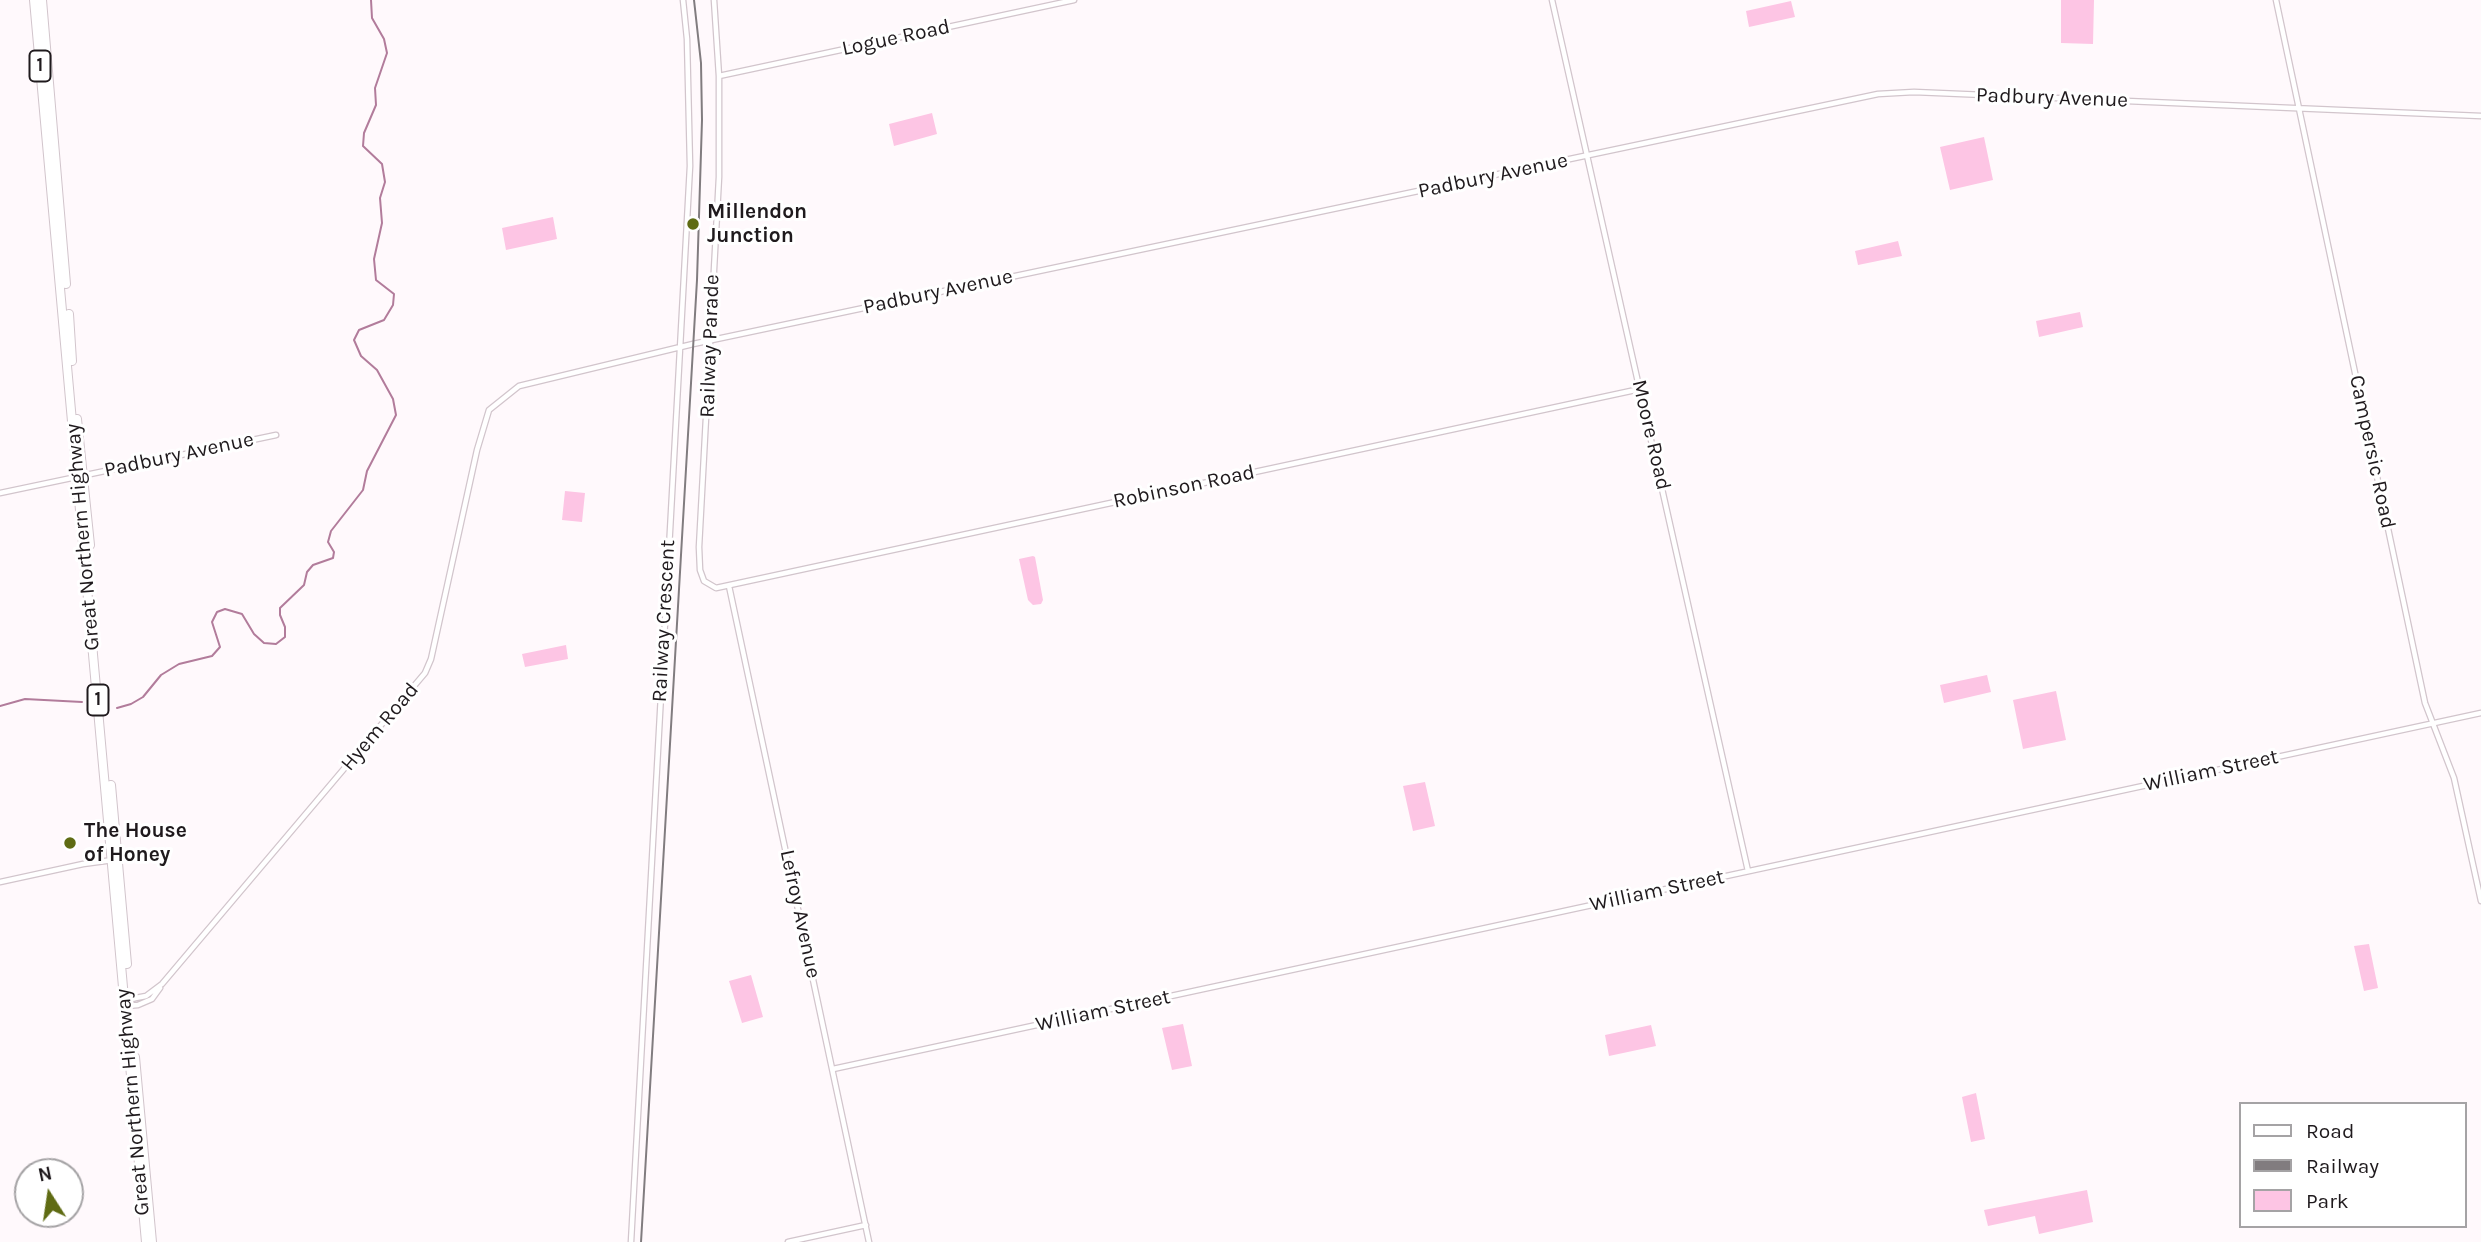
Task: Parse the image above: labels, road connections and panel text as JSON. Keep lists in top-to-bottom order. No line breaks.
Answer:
{"streets":{"highway":["1","Great Northern Highway"],"street":["Logue Road","Padbury Avenue","Railway Parade","Moore Road","Campersic Road","Robinson Road","Railway Crescent","Hyem Road","William Street","Lefroy Avenue"]},"crossings":[["Logue Road","Railway Parade"],["Padbury Avenue","Railway Parade"],["Padbury Avenue","Moore Road"],["Padbury Avenue","Campersic Road"],["Padbury Avenue","Great Northern Highway"],["Padbury Avenue","Railway Crescent"],["Padbury Avenue","Hyem Road"],["Railway Parade","Robinson Road"],["Railway Parade","Lefroy Avenue"],["Moore Road","Robinson Road"],["Moore Road","William Street"],["Campersic Road","William Street"],["Robinson Road","Lefroy Avenue"],["Great Northern Highway","Hyem Road"],["William Street","Lefroy Avenue"]],"places":["Millendon Junction","The House of Honey"],"legend":["Road","Railway","Park"],"north":"top"}
